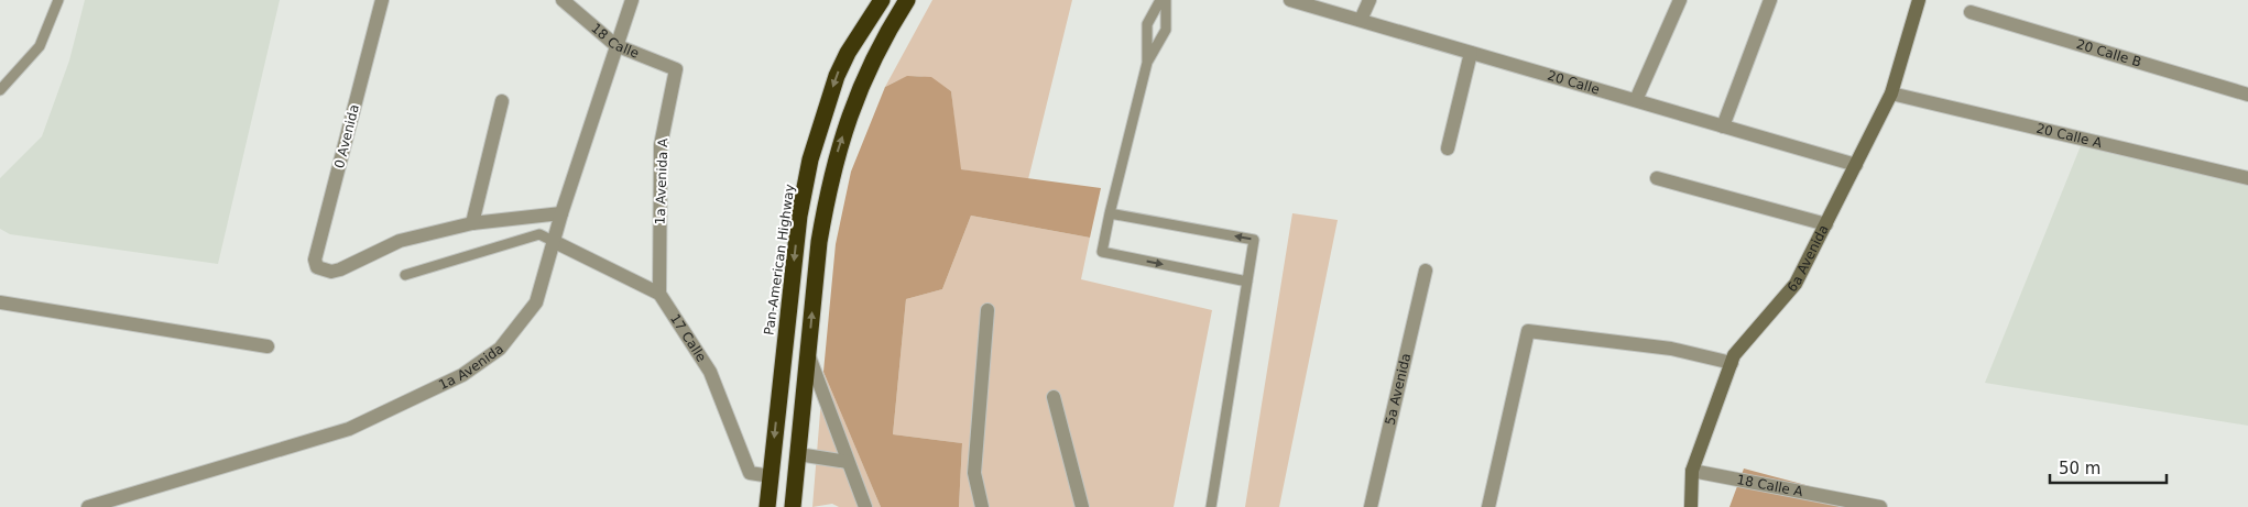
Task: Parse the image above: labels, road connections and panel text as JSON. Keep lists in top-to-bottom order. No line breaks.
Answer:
{"streets":{"highway":["Pan-American Highway"],"street":["18 Calle","20 Calle B","20 Calle","20 Calle A","0 Avenida","1a Avenida A","6a Avenida","17 Calle","1a Avenida","5a Avenida","18 Calle A"]},"crossings":[["18 Calle","1a Avenida A"],["18 Calle","1a Avenida"],["20 Calle","6a Avenida"],["20 Calle A","6a Avenida"],["1a Avenida A","17 Calle"],["6a Avenida","18 Calle A"],["Pan-American Highway","17 Calle"]],"scale_bar":"50 m"}
